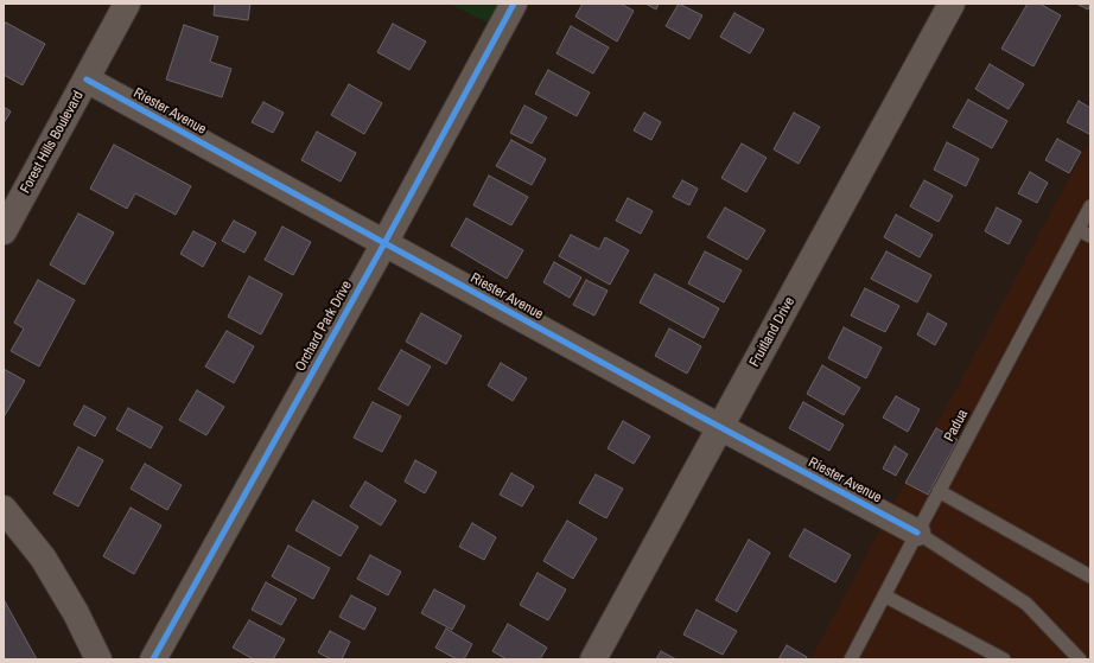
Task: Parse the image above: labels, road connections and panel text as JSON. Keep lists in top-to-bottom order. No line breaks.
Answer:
{"streets":{"street":["Riester Avenue","Forest Hills Boulevard","Orchard Park Drive","Fruitland Drive"],"lane":["Padua"]},"crossings":[["Riester Avenue","Forest Hills Boulevard"],["Riester Avenue","Orchard Park Drive"],["Riester Avenue","Fruitland Drive"],["Riester Avenue","Padua"]]}
